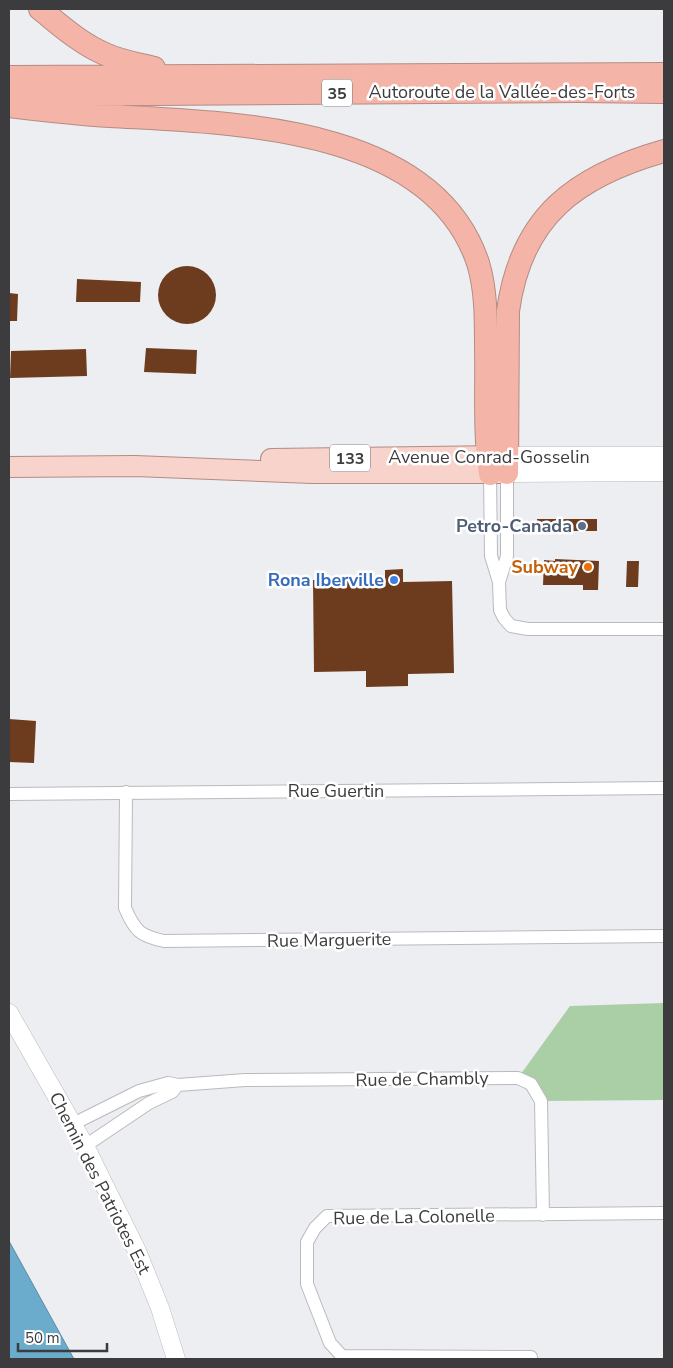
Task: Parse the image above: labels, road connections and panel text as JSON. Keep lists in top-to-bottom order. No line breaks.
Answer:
{"streets":{"highway":["Autoroute de la Vallée-des-Forts","35"],"main road":["Avenue Conrad-Gosselin","133"],"street":["Rue Guertin","Rue Marguerite","Rue de Chambly","Chemin des Patriotes Est","Rue de La Colonelle"]},"crossings":[["Rue Guertin","Rue Marguerite"],["Rue de Chambly","Chemin des Patriotes Est"],["Rue de Chambly","Rue de La Colonelle"]],"places":["Petro-Canada","Subway","Rona Iberville"],"scale_bar":"50 m"}
